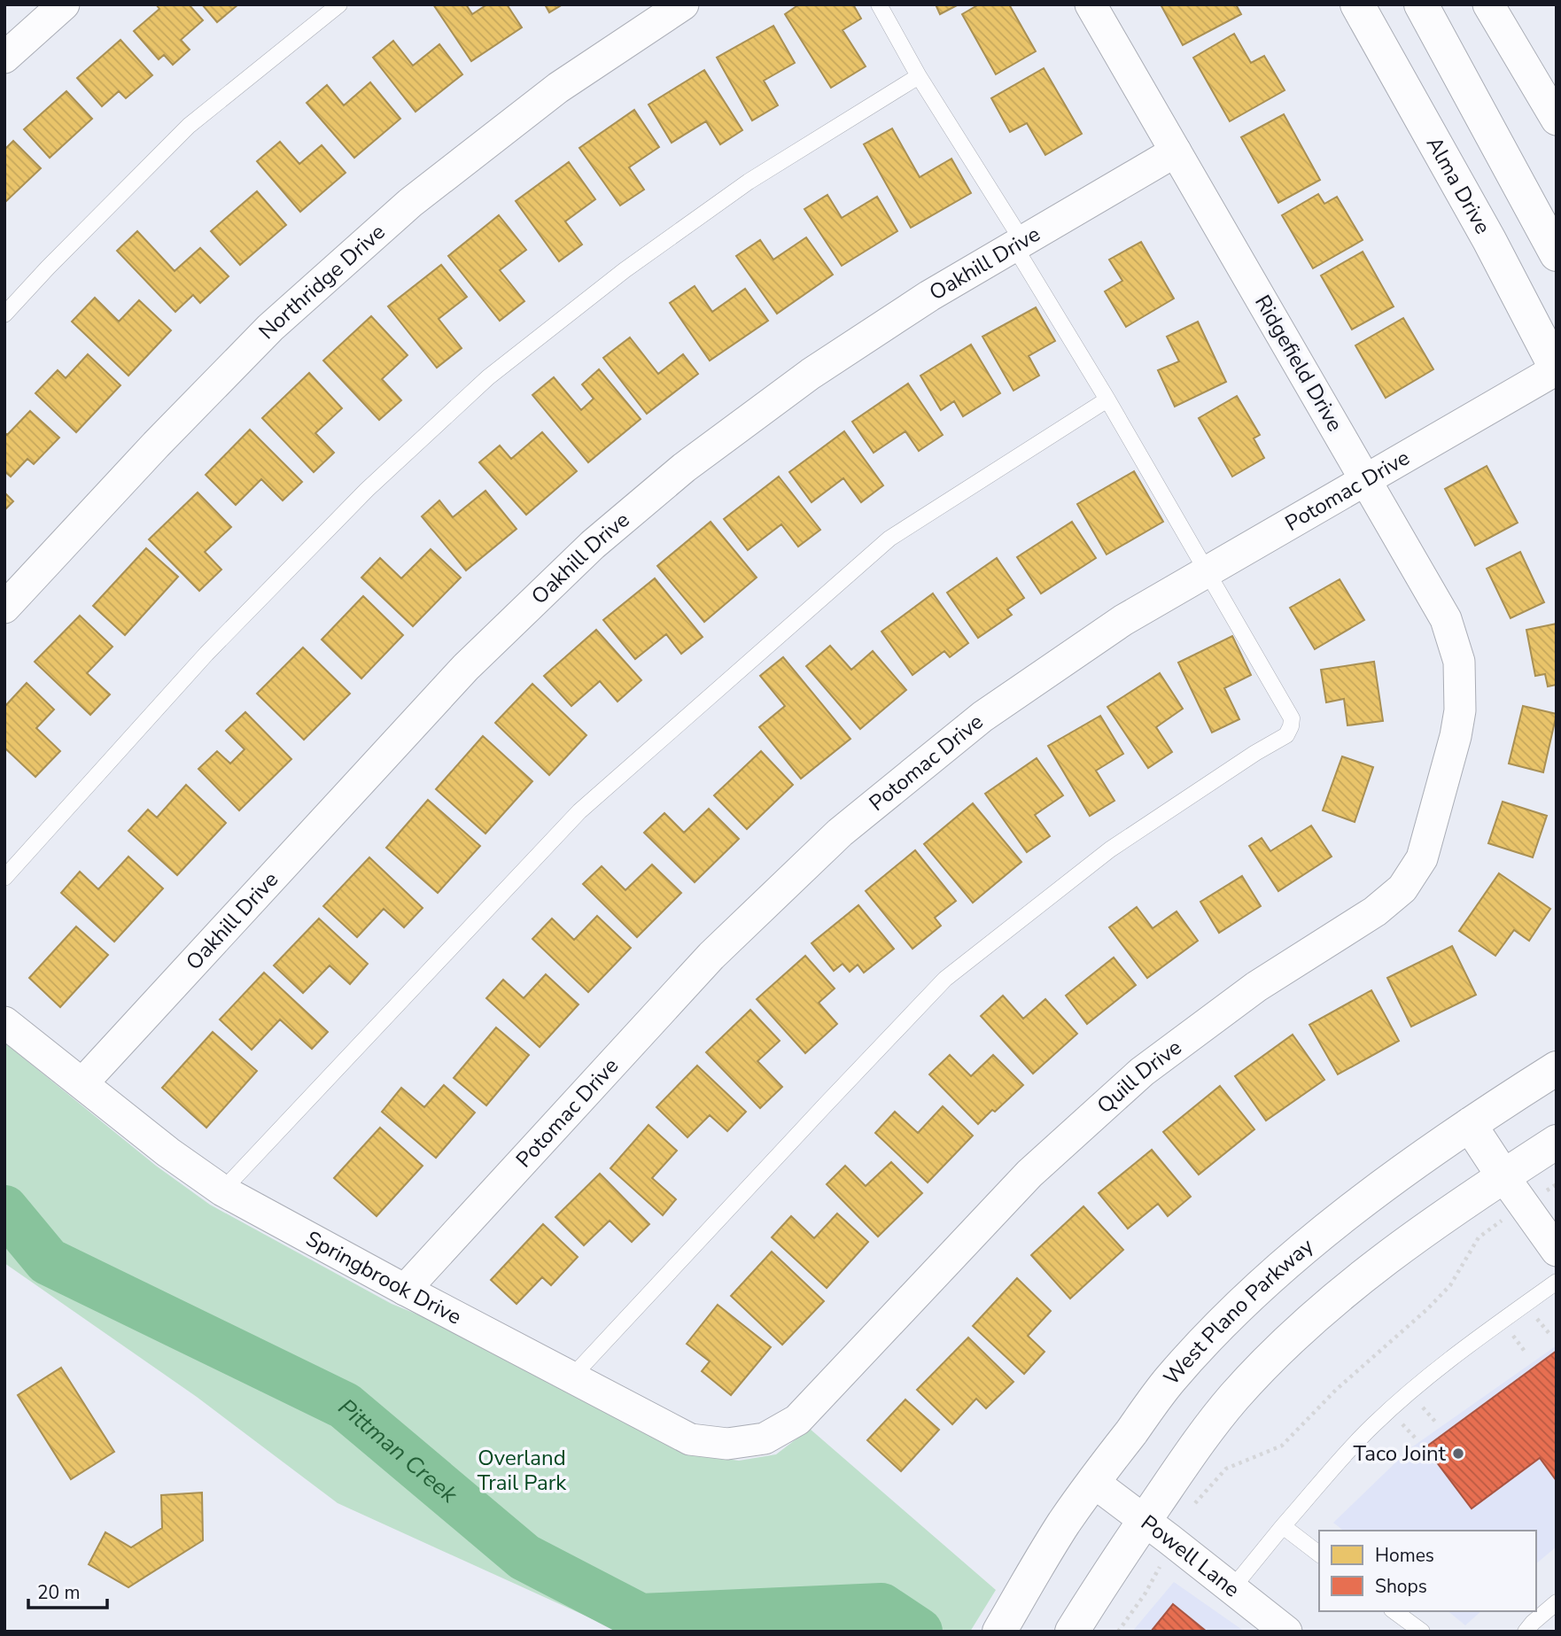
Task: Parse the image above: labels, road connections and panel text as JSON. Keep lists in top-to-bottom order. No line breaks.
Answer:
{"streets":{"main road":["Alma Drive","West Plano Parkway"],"street":["Oakhill Drive","Northridge Drive","Ridgefield Drive","Potomac Drive","Quill Drive","Springbrook Drive","Powell Lane"]},"crossings":[["Alma Drive","Potomac Drive"],["Oakhill Drive","Ridgefield Drive"],["Oakhill Drive","Springbrook Drive"],["Ridgefield Drive","Potomac Drive"],["Ridgefield Drive","Quill Drive"],["Potomac Drive","Springbrook Drive"],["Quill Drive","Springbrook Drive"],["West Plano Parkway","Powell Lane"]],"water":["Pittman Creek"],"parks":["Overland Trail Park"],"places":["Taco Joint"],"legend":["Homes","Shops"],"scale_bar":"20 m"}
